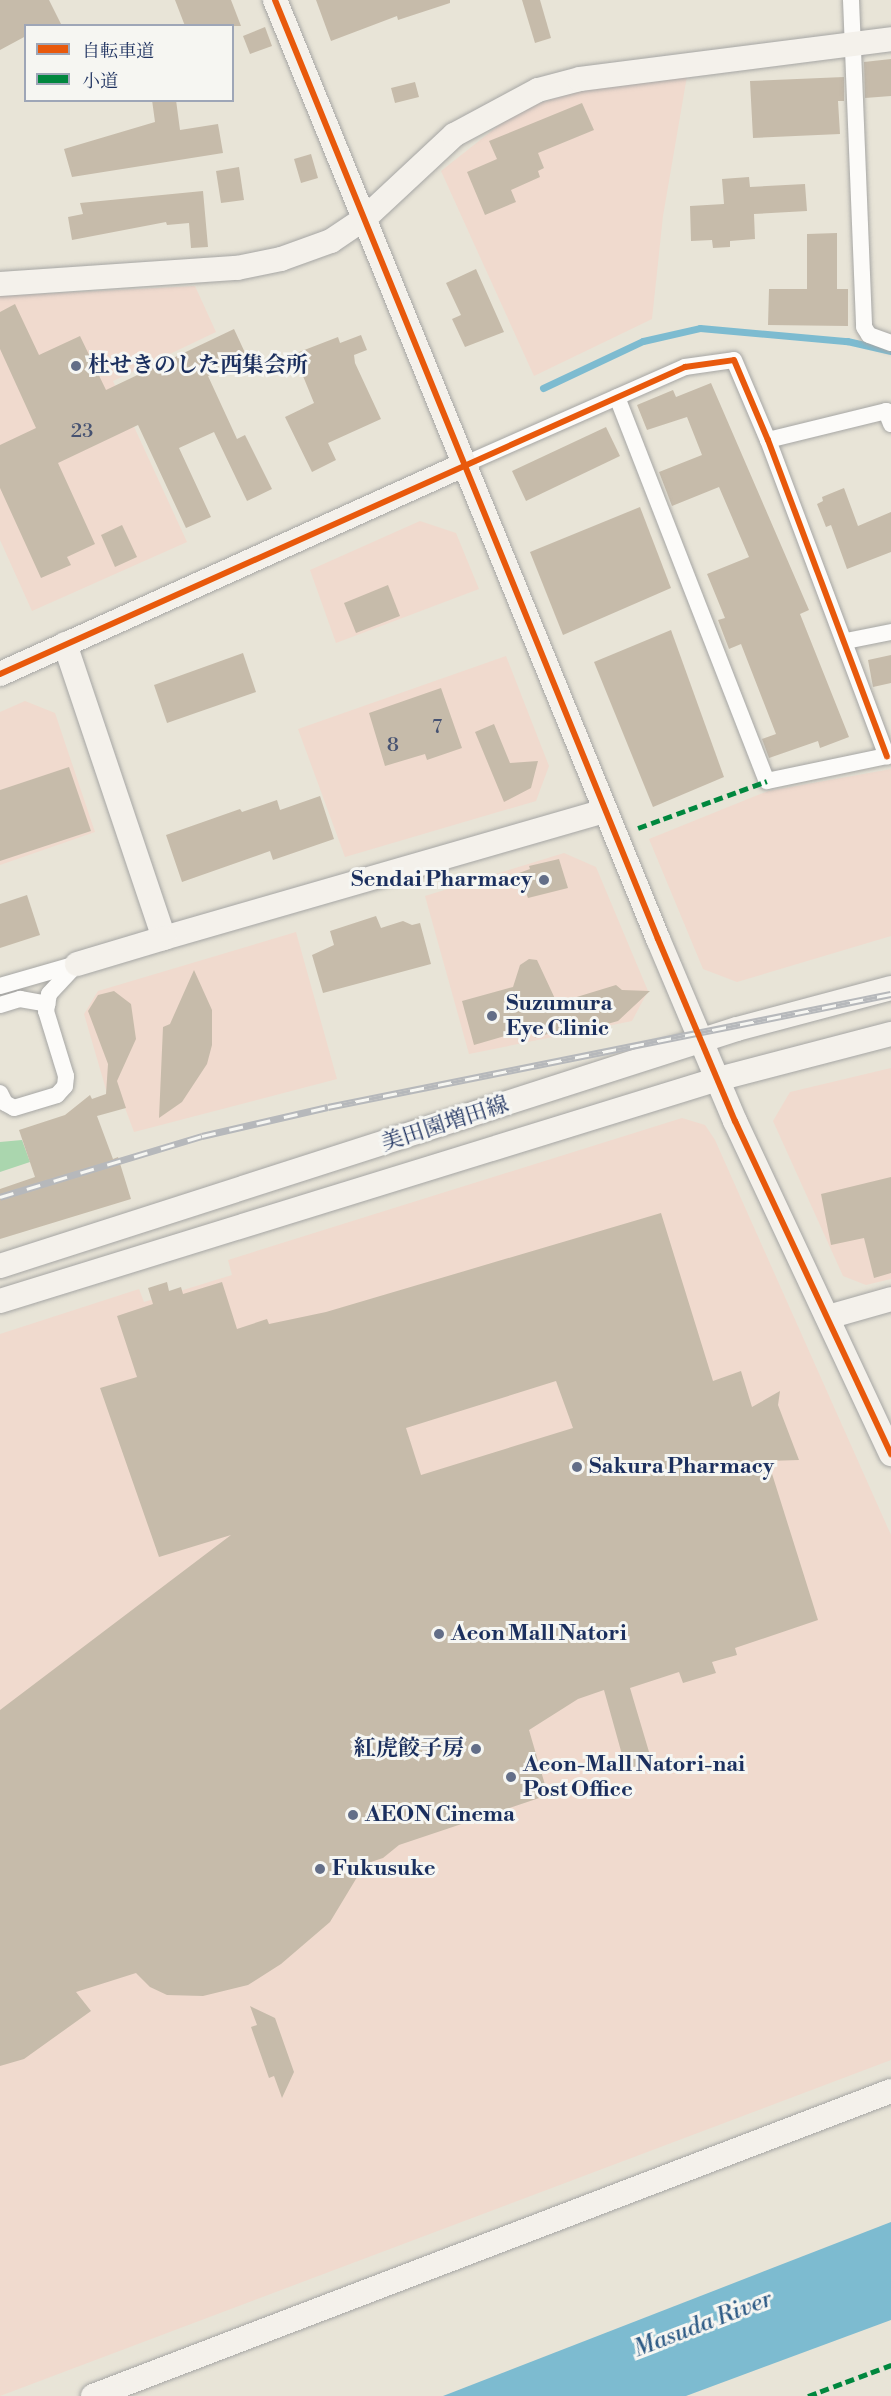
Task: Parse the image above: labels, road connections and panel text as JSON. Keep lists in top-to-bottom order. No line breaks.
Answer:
{"streets":{"street":["美田園増田線"]},"water":["Masuda River"],"places":["杜せきのした西集会所","Sendai Pharmacy","Suzumura Eye Clinic","Sakura Pharmacy","Aeon Mall Natori","紅虎餃子房","Aeon-Mall Natori-nai Post Office","AEON Cinema","Fukusuke"],"house_numbers":["23","7","8"],"legend":["自転車道","小道"]}
